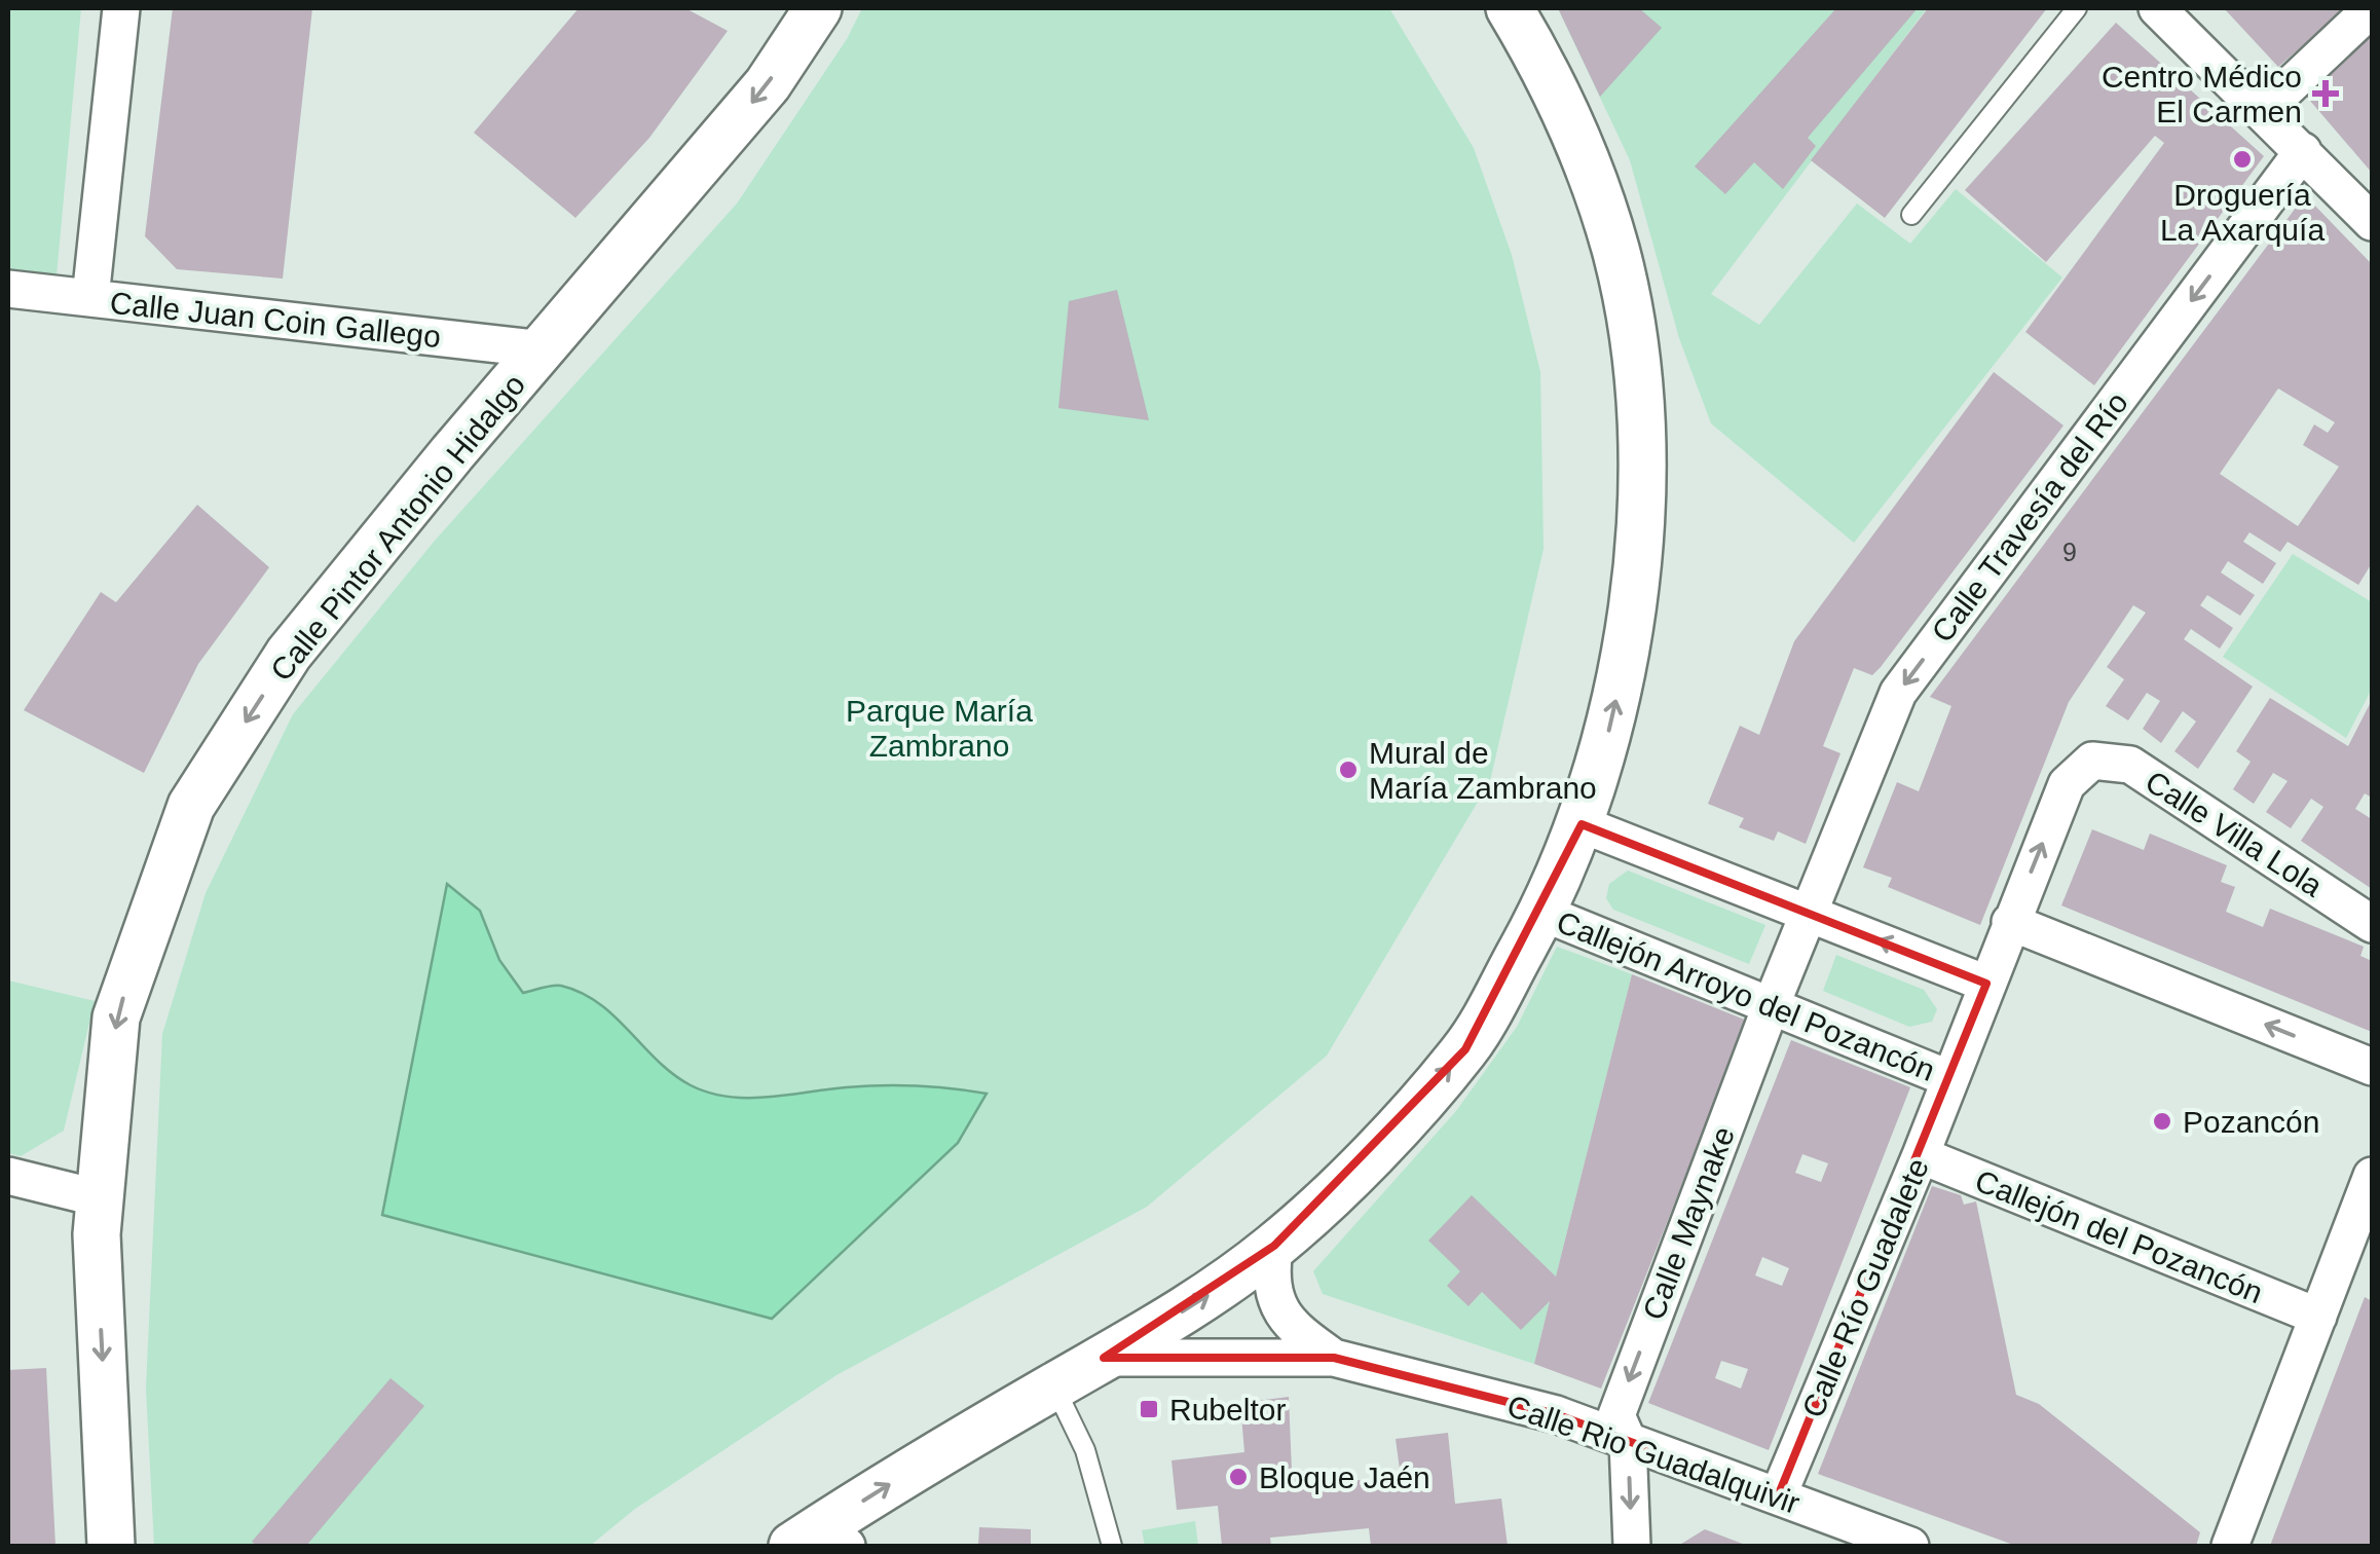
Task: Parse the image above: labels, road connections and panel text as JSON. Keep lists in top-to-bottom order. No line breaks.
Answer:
{"streets":{"street":["Calle Juan Coin Gallego","Calle Travesía del Río","Calle Pintor Antonio Hidalgo","Calle Villa Lola","Callejón Arroyo del Pozancón","Calle Maynake","Callejón del Pozancón","Calle Río Guadalete","Calle Rio Guadalquivir"]},"crossings":[["Calle Juan Coin Gallego","Calle Pintor Antonio Hidalgo"],["Calle Travesía del Río","Callejón Arroyo del Pozancón"],["Calle Travesía del Río","Calle Maynake"],["Calle Villa Lola","Calle Río Guadalete"],["Callejón Arroyo del Pozancón","Calle Maynake"],["Callejón Arroyo del Pozancón","Calle Río Guadalete"],["Calle Maynake","Calle Rio Guadalquivir"],["Callejón del Pozancón","Calle Río Guadalete"],["Calle Río Guadalete","Calle Rio Guadalquivir"]],"one_way":["Calle Travesía del Río","Calle Pintor Antonio Hidalgo"],"parks":["Parque María Zambrano"],"places":{"health":["Centro Médico El Carmen"],"other":["Droguería La Axarquía","Mural de María Zambrano","Pozancón","Bloque Jaén"],"transit":["Rubeltor"]},"house_numbers":["9"]}
